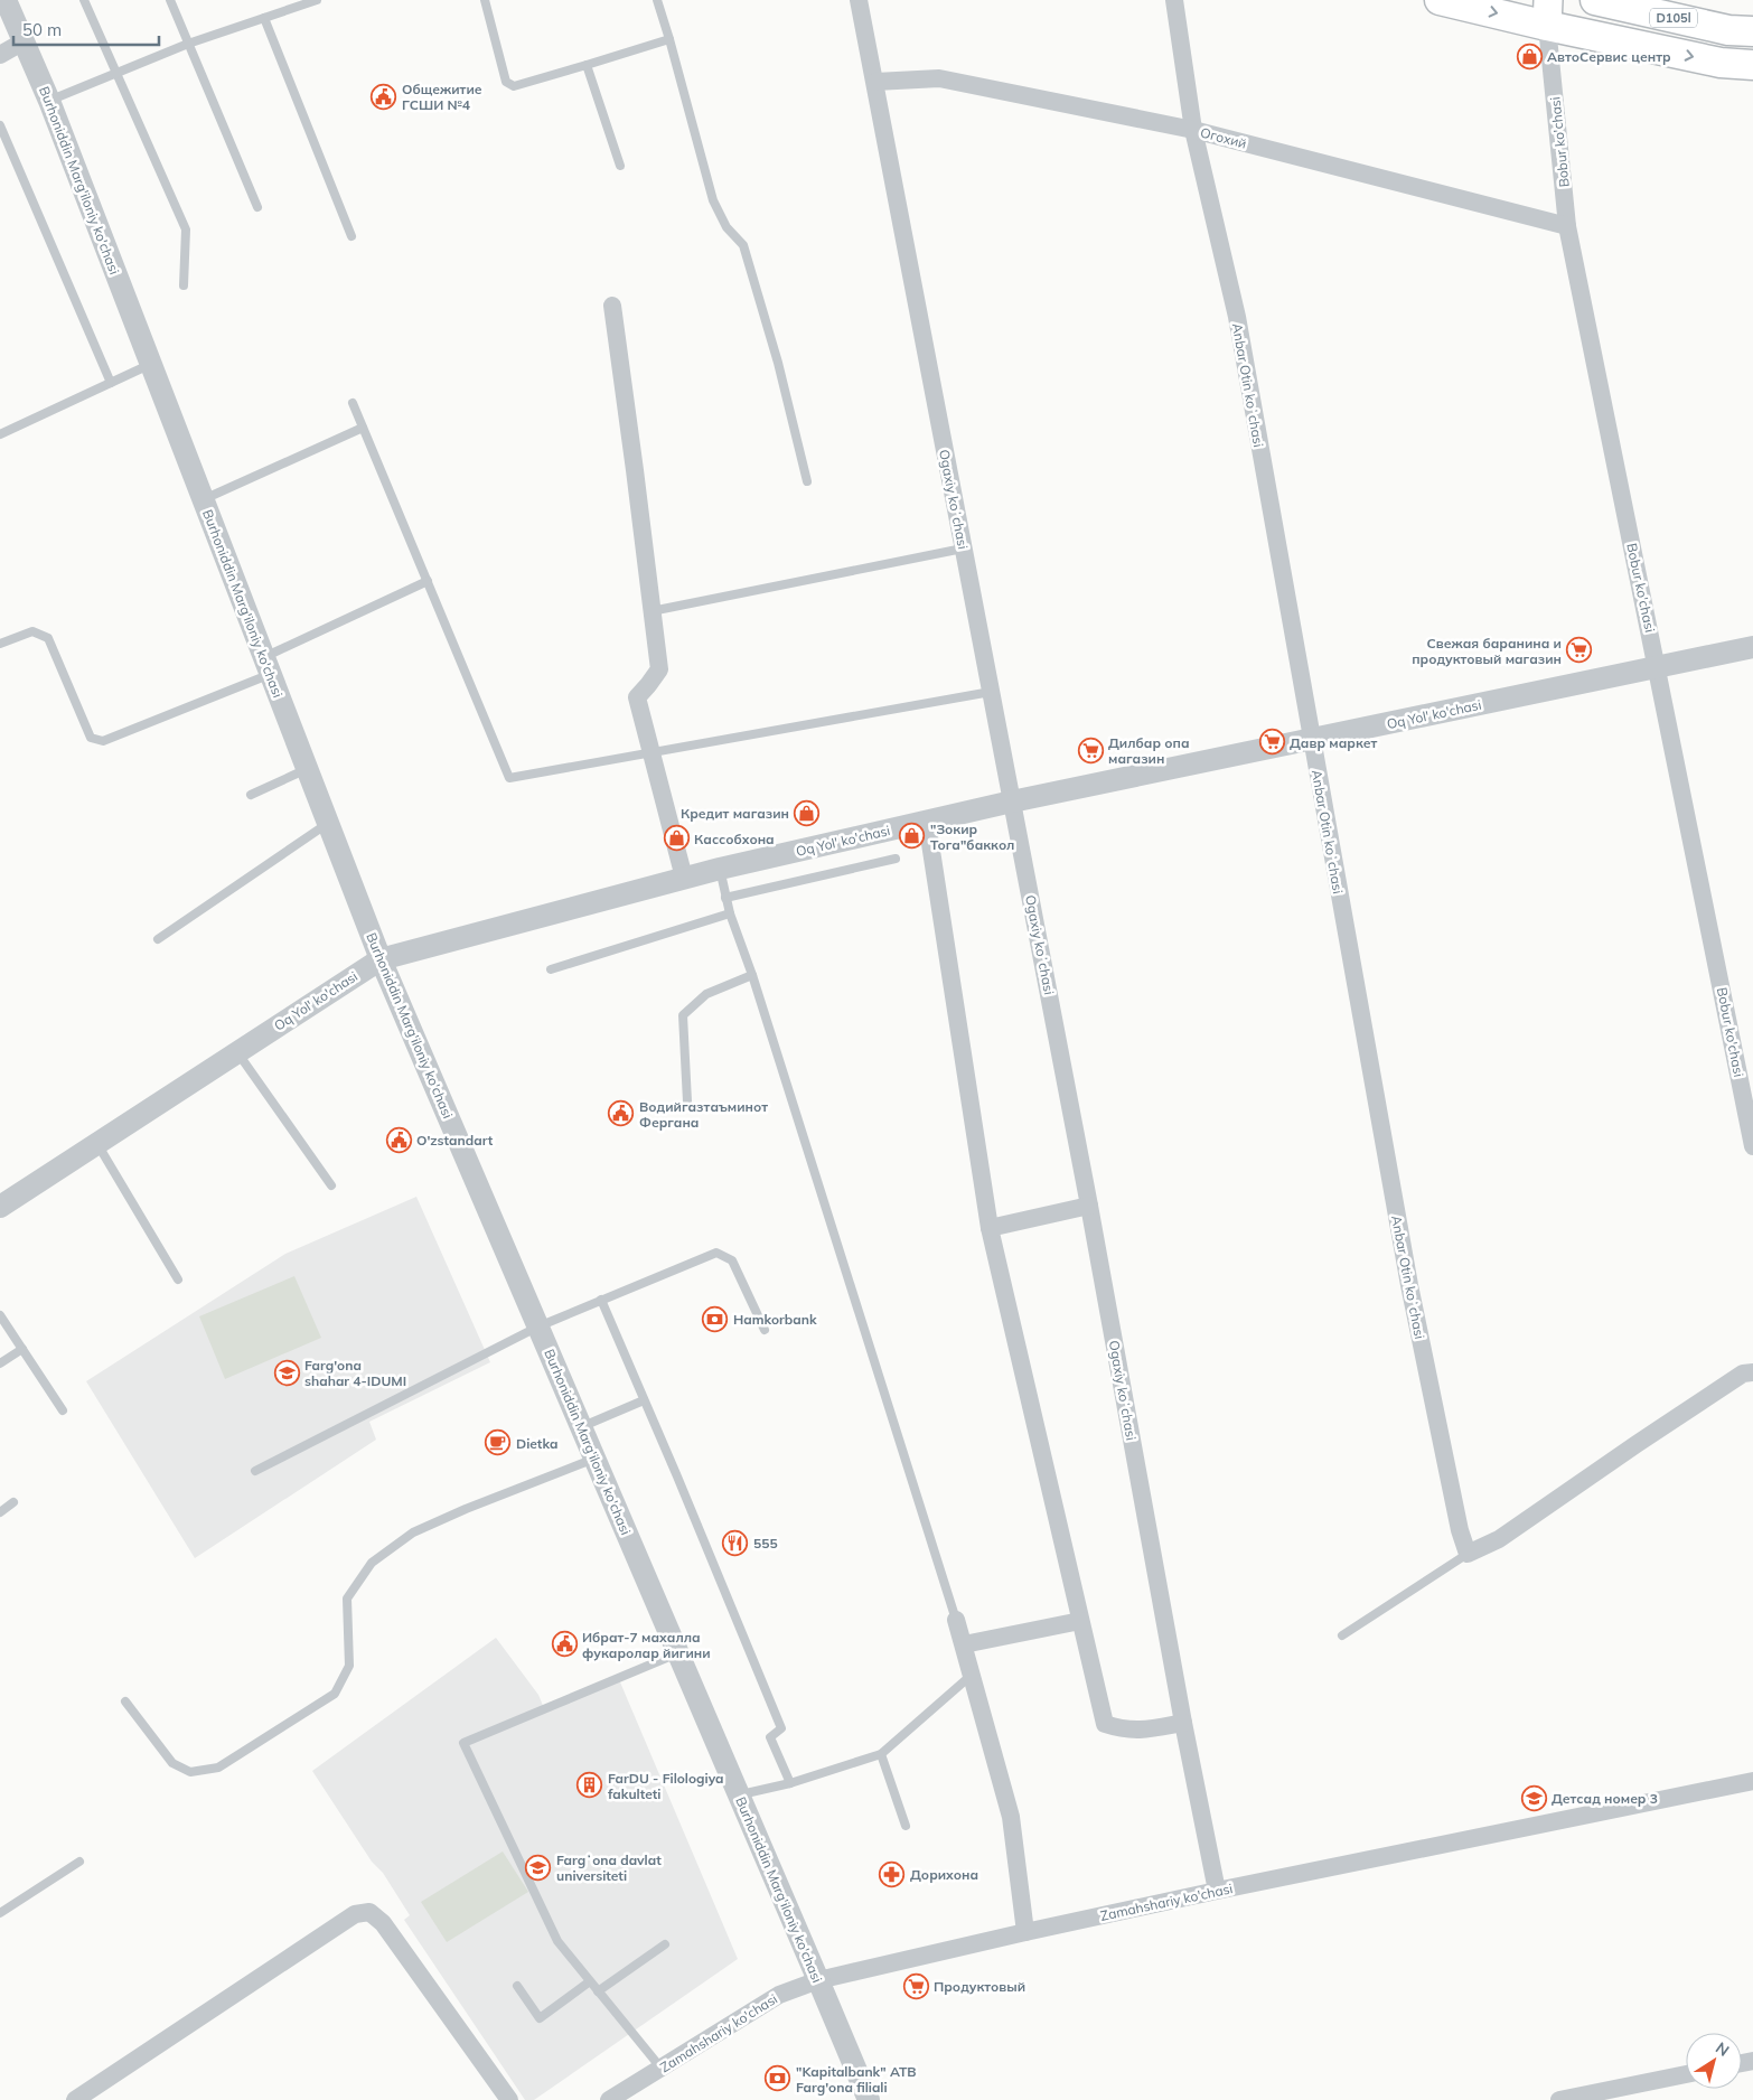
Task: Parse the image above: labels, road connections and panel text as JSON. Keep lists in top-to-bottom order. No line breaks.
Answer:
{"streets":{"highway":["D105l"],"street":["Огохий","Bobur ko'chasi","Burhoniddin Marg'iloniy ko'chasi","Anbar Otin koʻchasi","Ogaxiy koʻchasi","Oq Yol' ko'chasi","Zamahshariy ko'chasi"]},"crossings":[["D105l","Bobur ko'chasi"],["Огохий","Bobur ko'chasi"],["Огохий","Anbar Otin koʻchasi"],["Огохий","Ogaxiy koʻchasi"],["Bobur ko'chasi","Oq Yol' ko'chasi"],["Burhoniddin Marg'iloniy ko'chasi","Oq Yol' ko'chasi"],["Burhoniddin Marg'iloniy ko'chasi","Zamahshariy ko'chasi"],["Anbar Otin koʻchasi","Oq Yol' ko'chasi"],["Ogaxiy koʻchasi","Oq Yol' ko'chasi"],["Ogaxiy koʻchasi","Zamahshariy ko'chasi"]],"places":{"shop":["АвтоСервис центр","Кредит магазин","\"Зокир Тога\"баккол","Кассобхона"],"public building":["Общежитие ГСШИ №4","Водийгазтаъминот Фергана","O'zstandart","Ибрат-7 махалла фукаролар йигини"],"supermarket":["Свежая баранина и продуктовый магазин","Давр маркет","Дилбар опа магазин","Продуктовый"],"bank":["Hamkorbank","\"Kapitalbank\" АТB Farg'ona filiali"],"school or university":["Farg'ona shahar 4-IDUMI","Детсад номер 3","Fargʻona davlat universiteti"],"cafe":["Dietka"],"restaurant":["555"],"building":["FarDU - Filologiya fakulteti"],"pharmacy":["Дорихона"]},"scale_bar":"50 m","north":"top right"}
